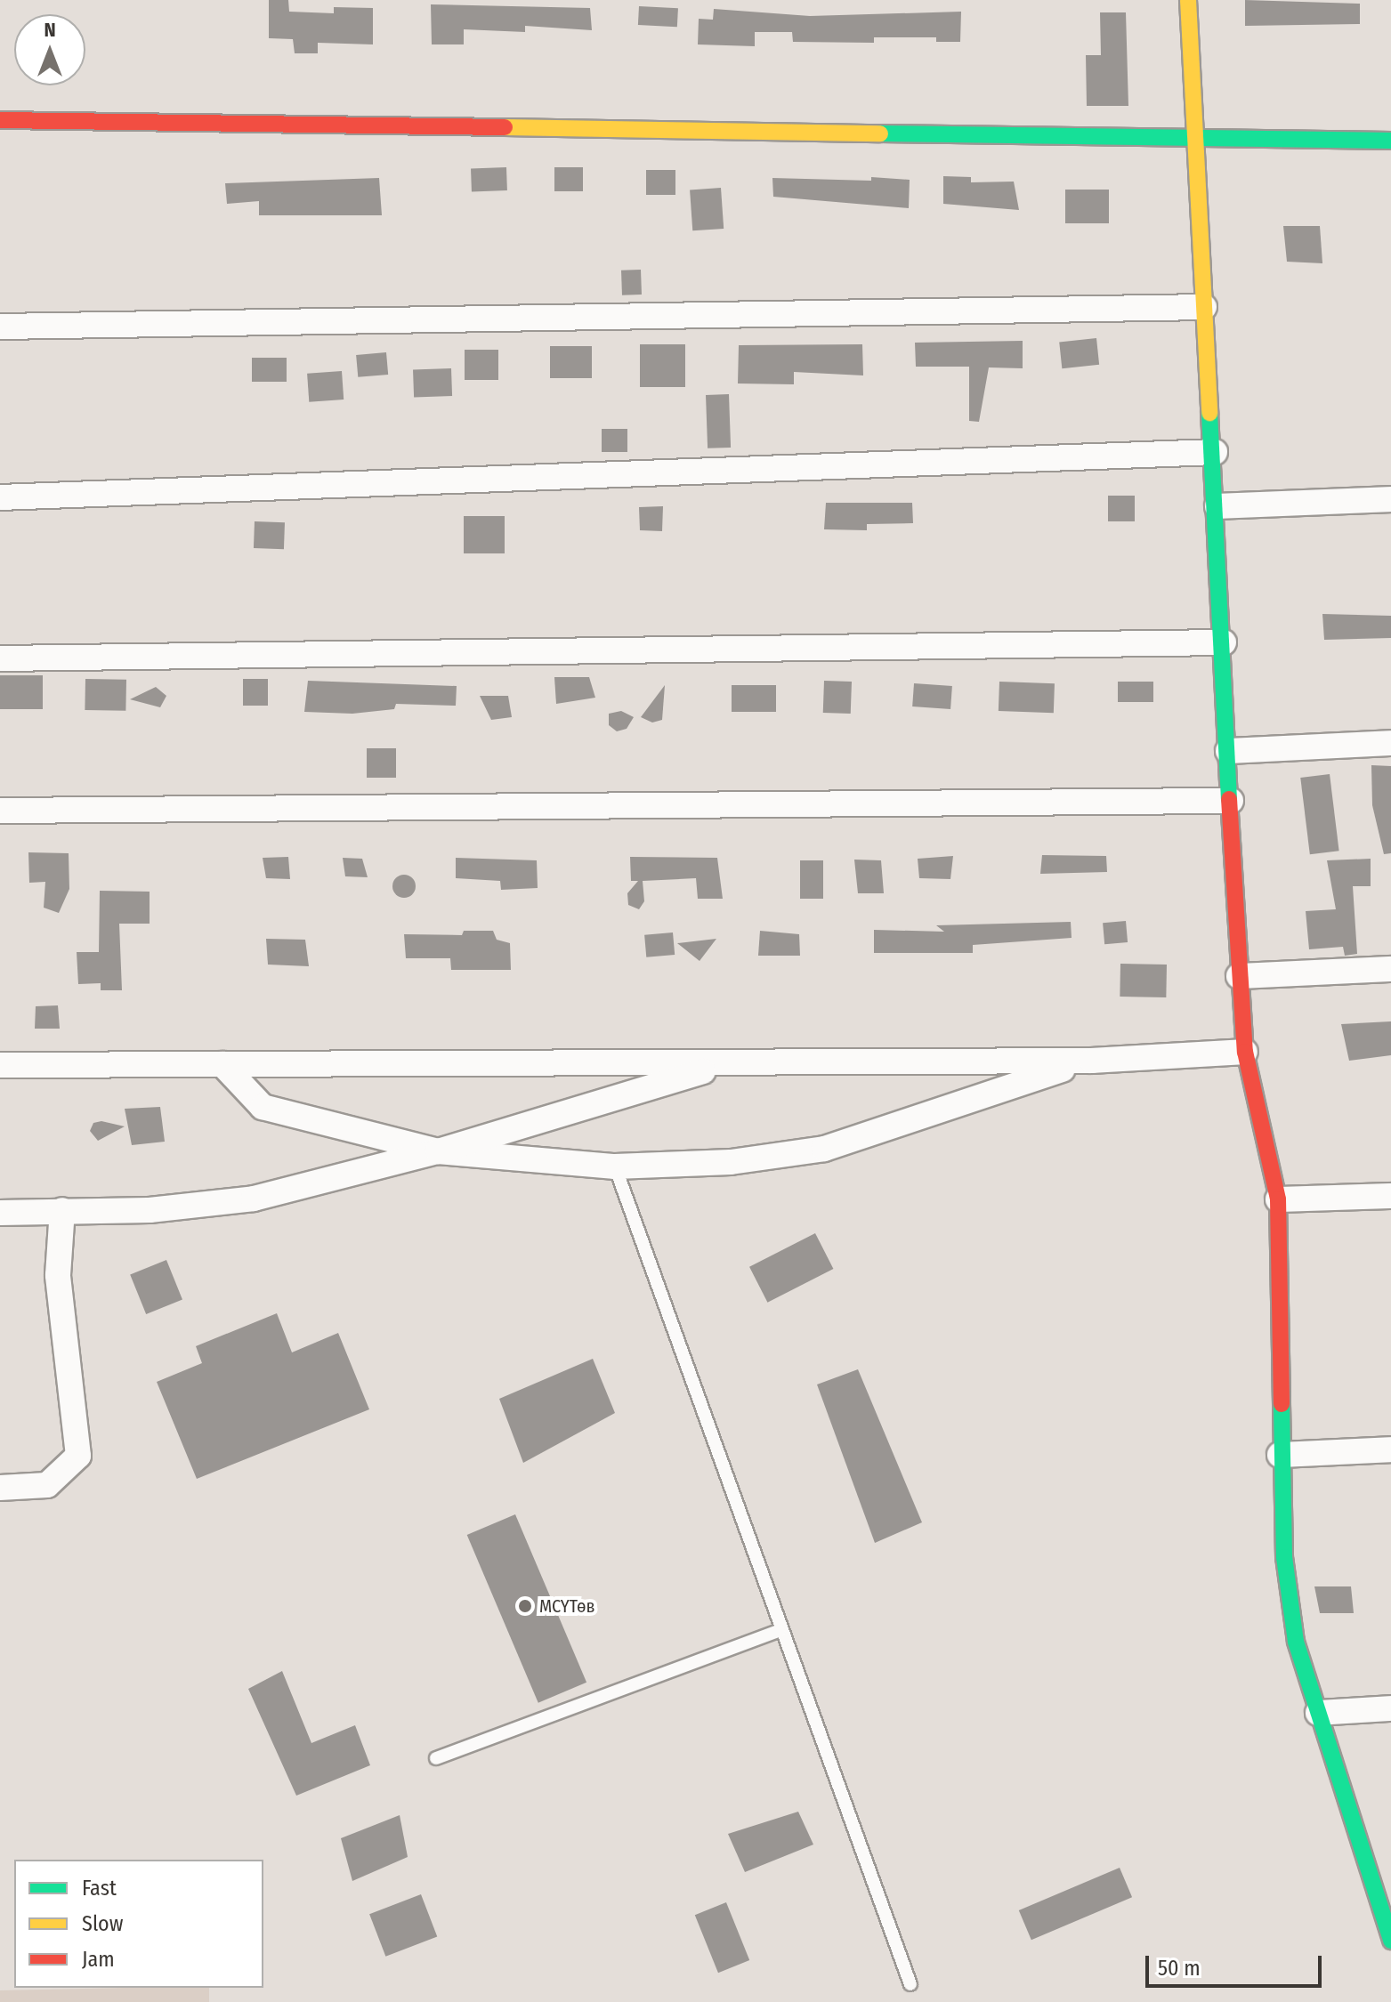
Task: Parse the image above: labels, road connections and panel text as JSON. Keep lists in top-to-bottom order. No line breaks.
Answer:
{"places":["МСҮТөв"],"legend":["Fast","Slow","Jam"],"scale_bar":"50 m","north":"top"}
